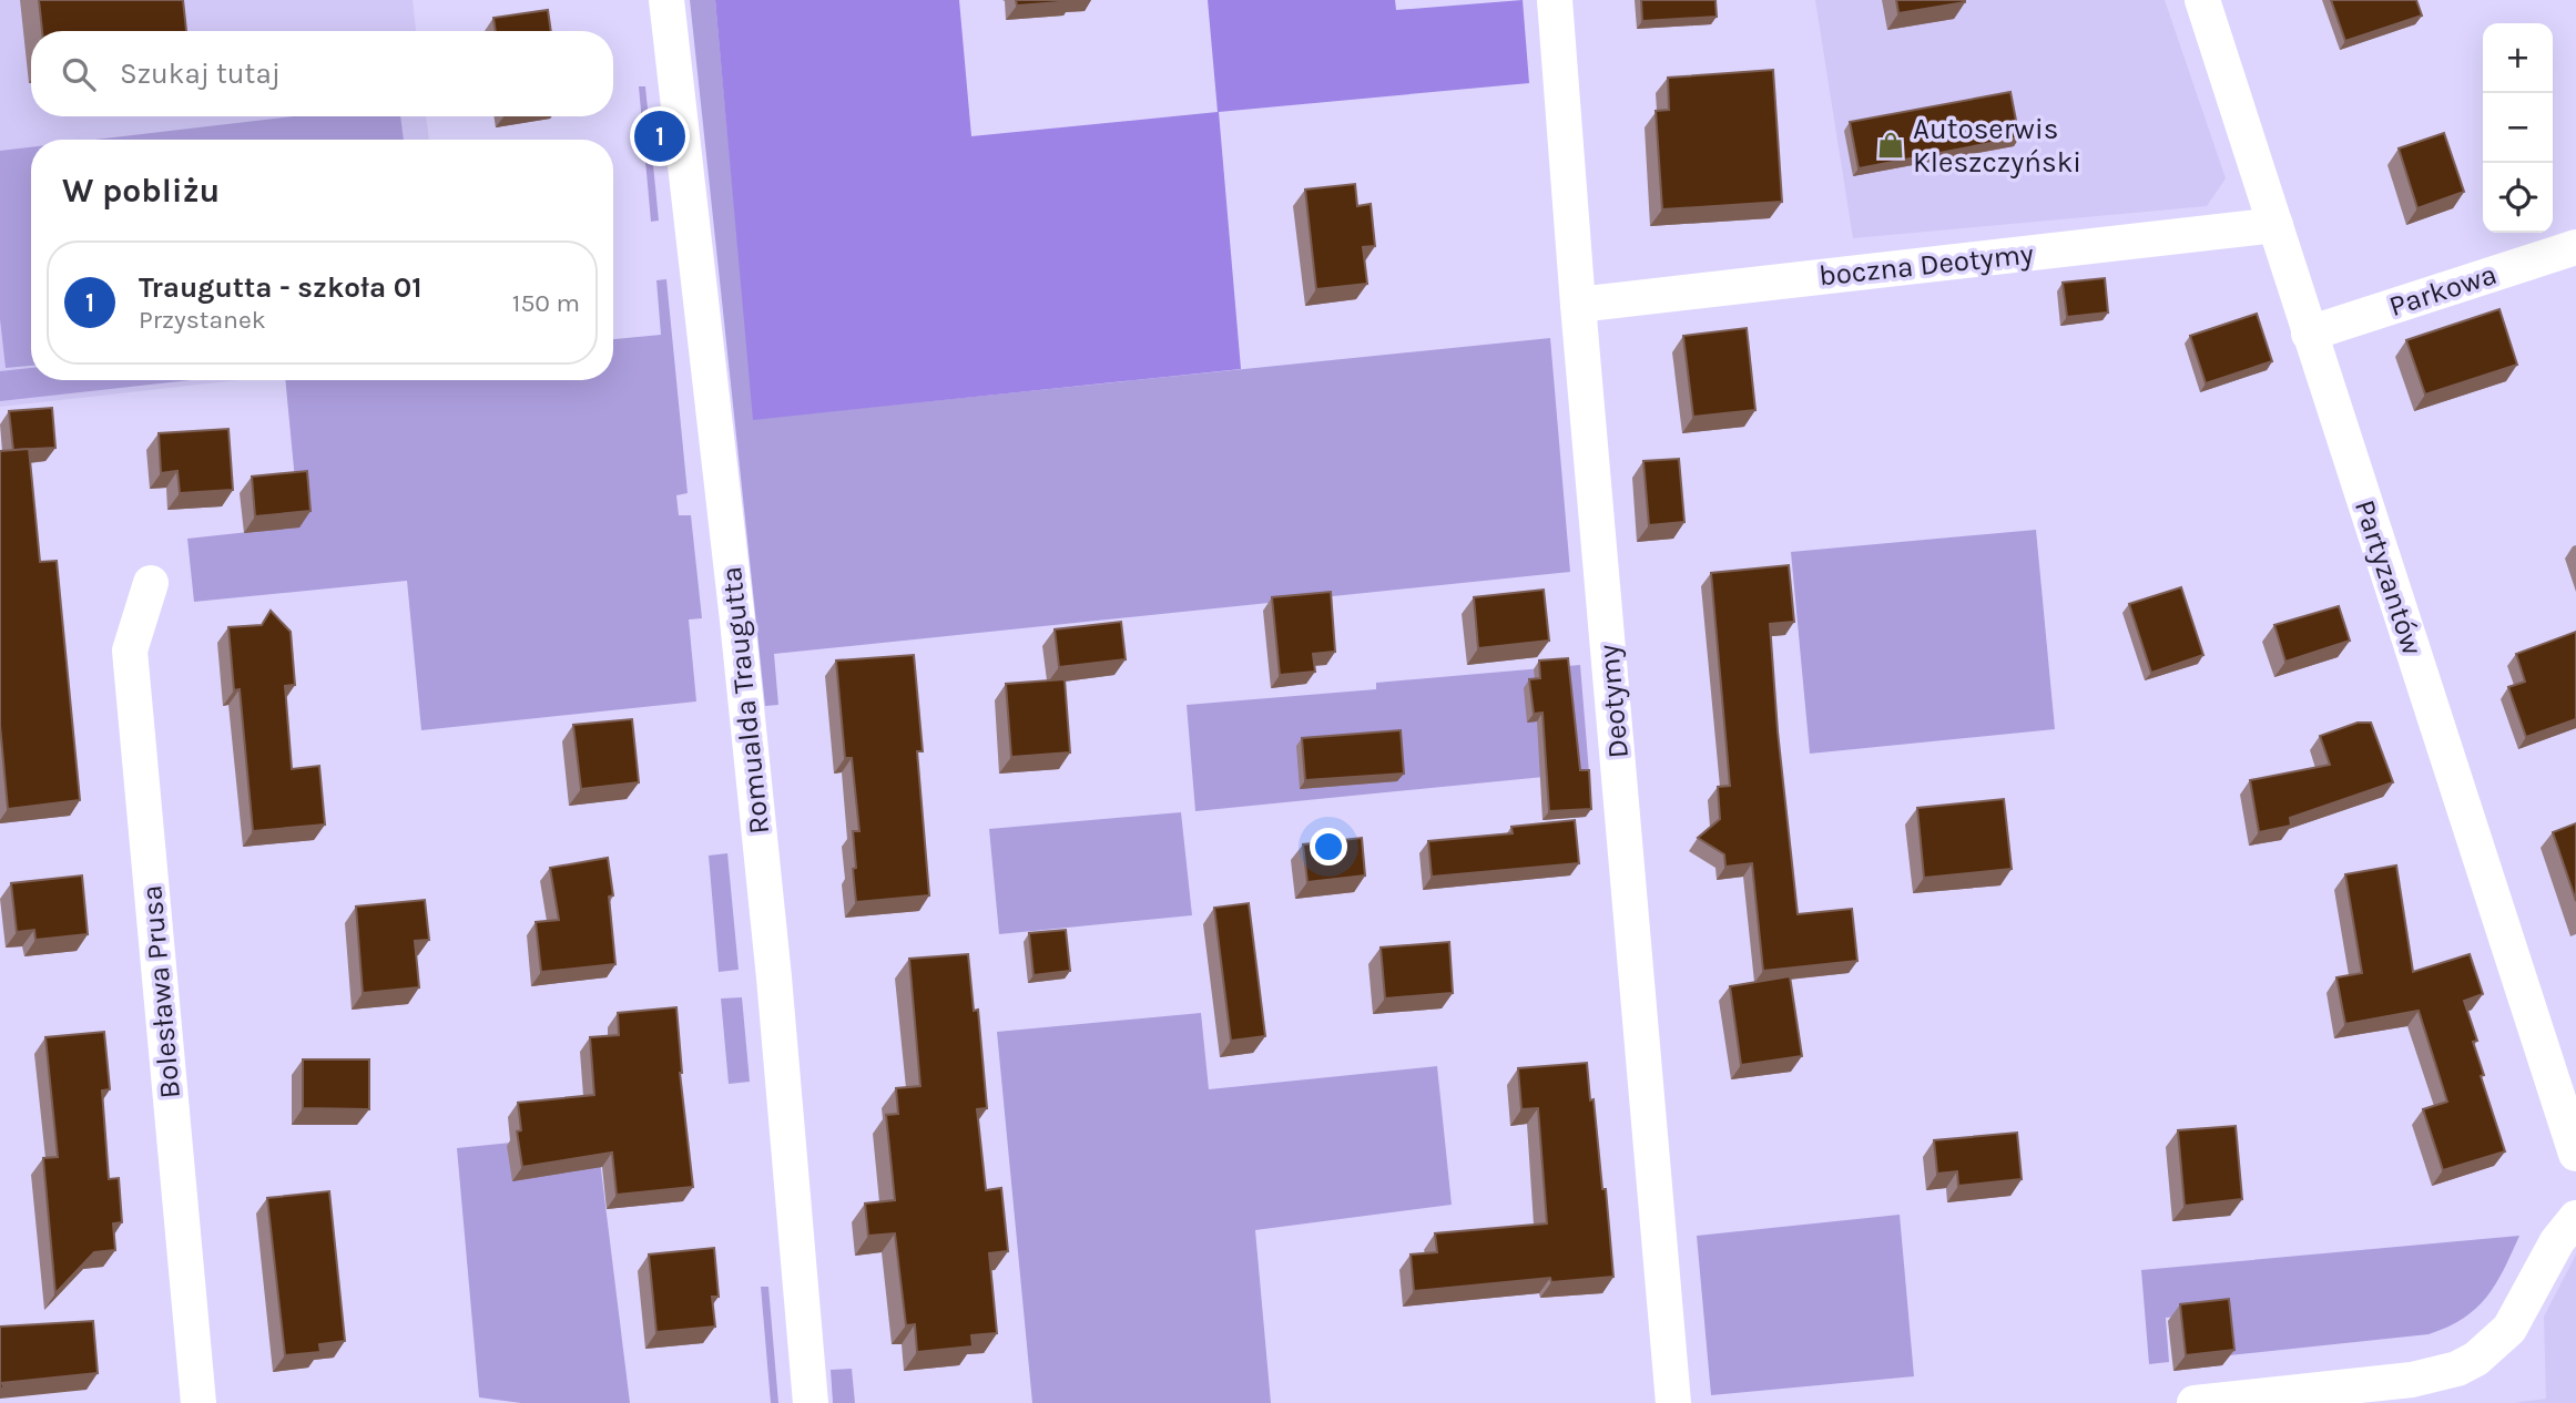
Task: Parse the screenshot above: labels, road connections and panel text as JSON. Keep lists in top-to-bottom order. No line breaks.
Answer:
{"streets":{"street":["boczna Deotymy","Parkowa","Partyzantów","Romualda Traugutta","Deotymy","Bolesława Prusa"]},"crossings":[["boczna Deotymy","Partyzantów"],["boczna Deotymy","Deotymy"],["Parkowa","Partyzantów"]],"places":{"shop":["Autoserwis Kleszczyński"]},"page":{"map_buttons":["+","−"],"search":"Szukaj tutaj","pins":"1","heading":"W pobliżu","list":[{"mark":"1","name":"Traugutta - szkoła 01","note":"Przystanek","value":"150 m"}]}}
